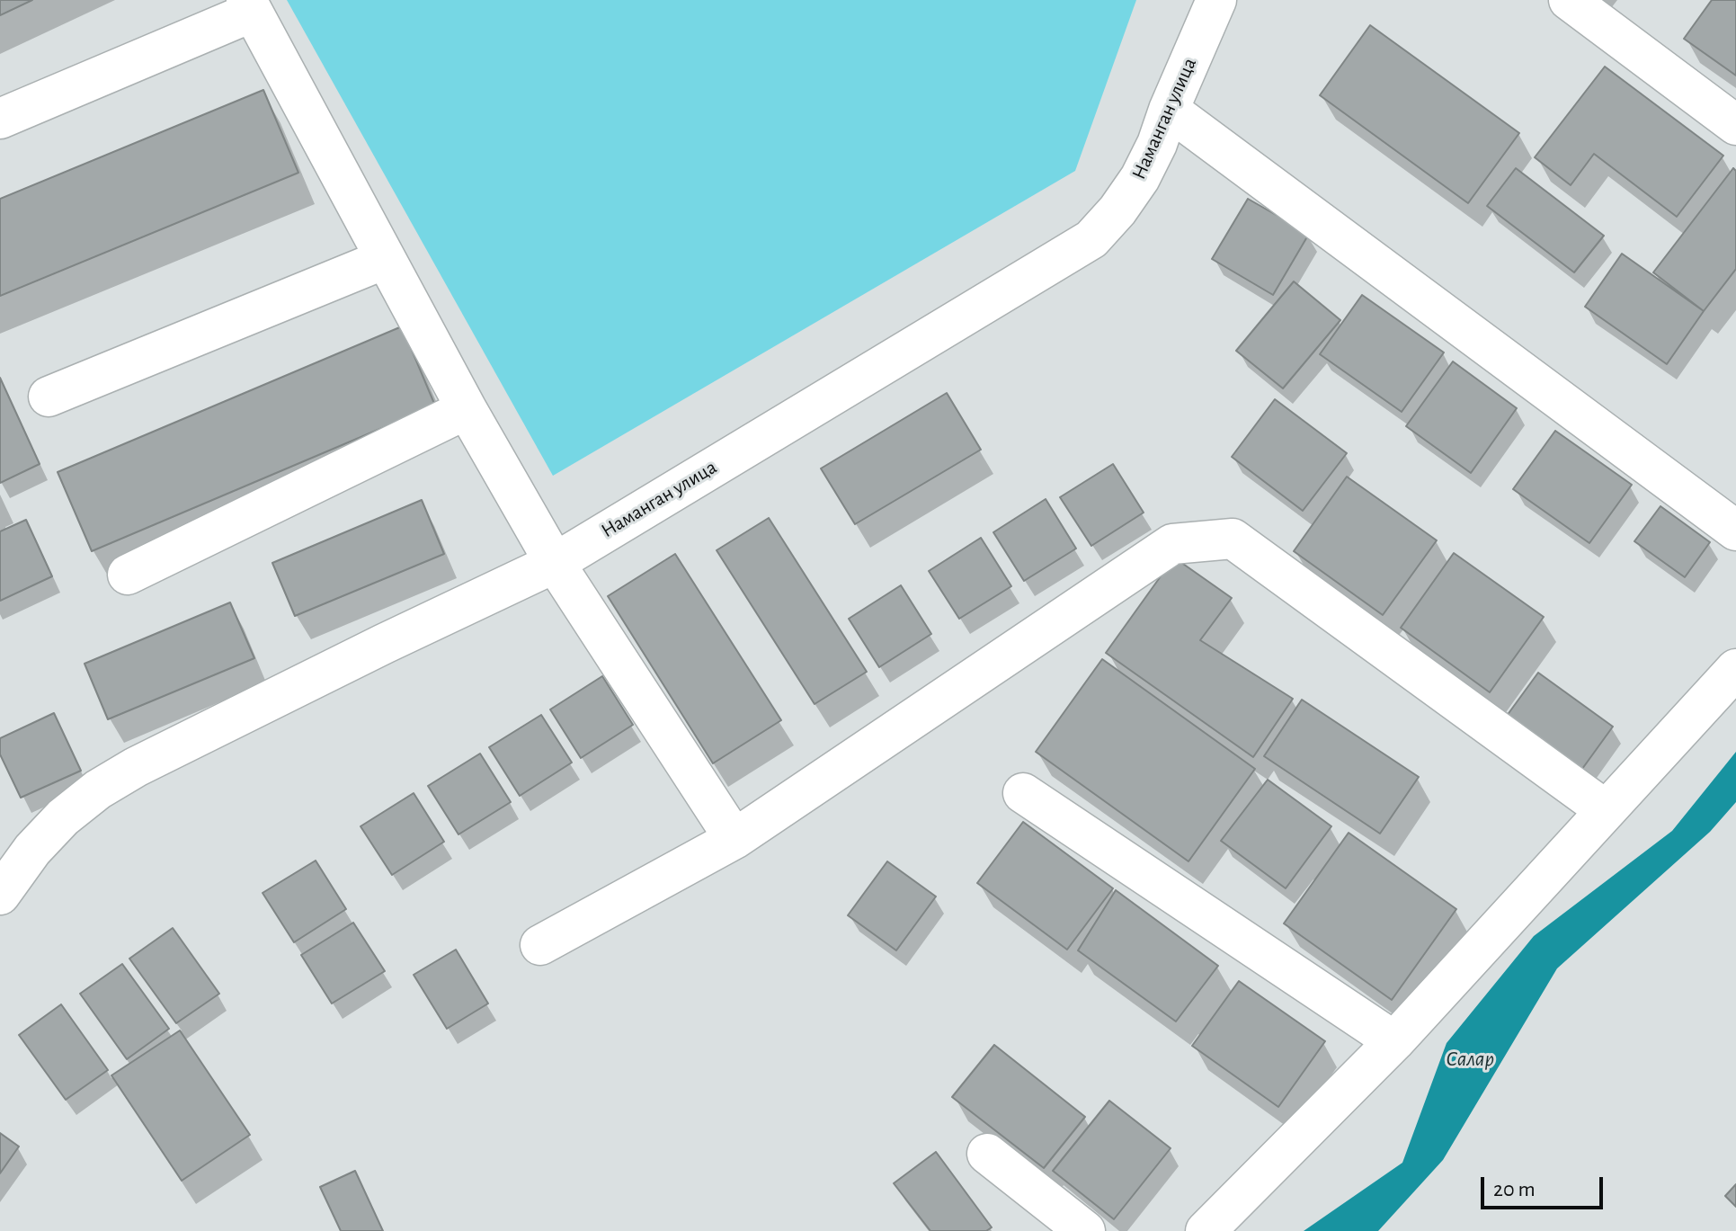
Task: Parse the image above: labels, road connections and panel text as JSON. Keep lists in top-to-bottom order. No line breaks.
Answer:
{"streets":{"street":["Наманган улица"]},"water":["Салар"],"scale_bar":"20 m"}
